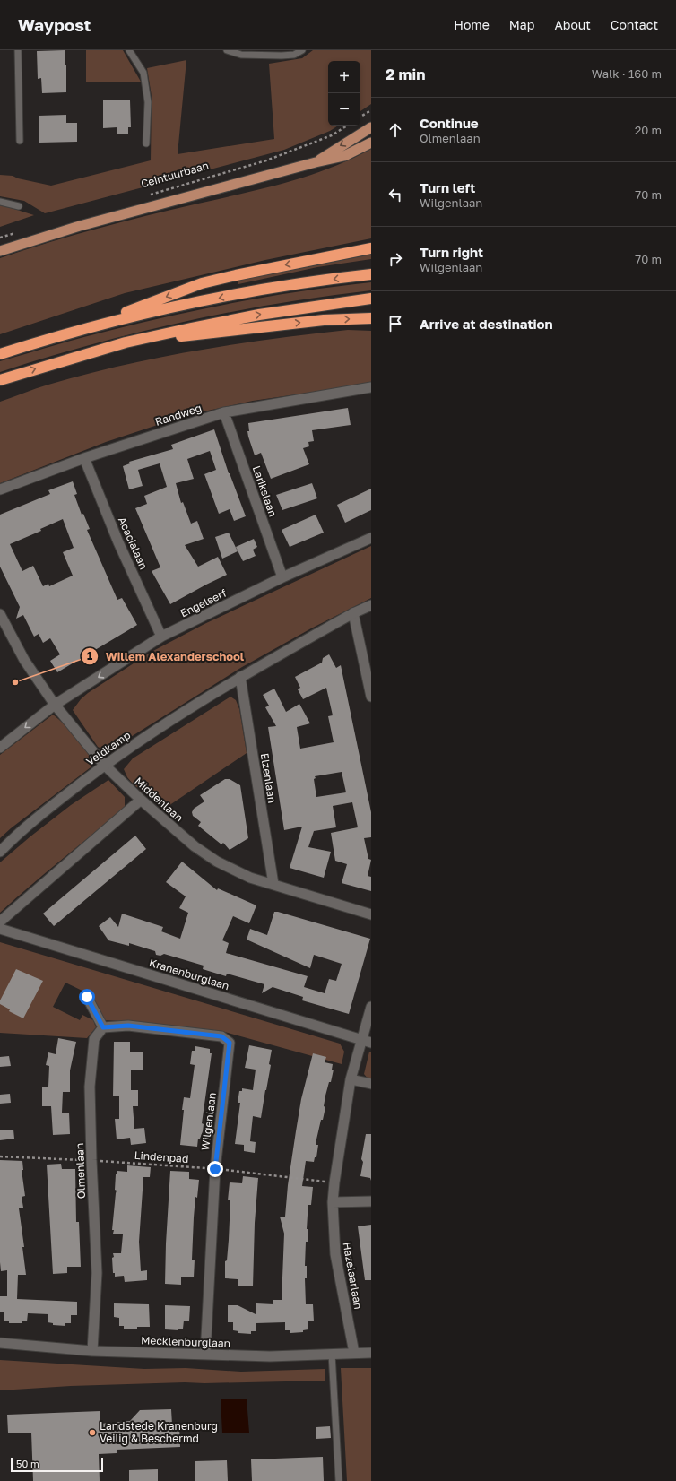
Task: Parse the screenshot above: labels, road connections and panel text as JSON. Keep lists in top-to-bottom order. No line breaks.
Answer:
{"streets":{"street":["Randweg","Larikslaan","Acacialaan","Engelserf","Veldkamp","Elzenlaan","Middenlaan","Kranenburglaan","Wilgenlaan","Olmenlaan","Hazelaarlaan","Mecklenburglaan"],"path":["Ceintuurbaan","Lindenpad"]},"crossings":[["Randweg","Larikslaan"],["Randweg","Acacialaan"],["Larikslaan","Engelserf"],["Acacialaan","Engelserf"],["Engelserf","Middenlaan"],["Veldkamp","Elzenlaan"],["Veldkamp","Middenlaan"],["Elzenlaan","Middenlaan"],["Kranenburglaan","Hazelaarlaan"],["Wilgenlaan","Lindenpad"],["Wilgenlaan","Olmenlaan"],["Wilgenlaan","Mecklenburglaan"],["Lindenpad","Olmenlaan"],["Olmenlaan","Mecklenburglaan"],["Hazelaarlaan","Mecklenburglaan"]],"one_way":["Engelserf"],"places":["Willem Alexanderschool","Landstede Kranenburg Veilig & Beschermd"],"scale_bar":"50 m","page":{"header":"Waypost","nav":["Home","Map","About","Contact"],"heading":["2 min","Walk · 160 m"],"map_buttons":["+","−"],"list":[["Continue","Olmenlaan","20 m"],["Turn left","Wilgenlaan","70 m"],["Turn right","Wilgenlaan","70 m"],"Arrive at destination"],"scale":"50 m"}}
